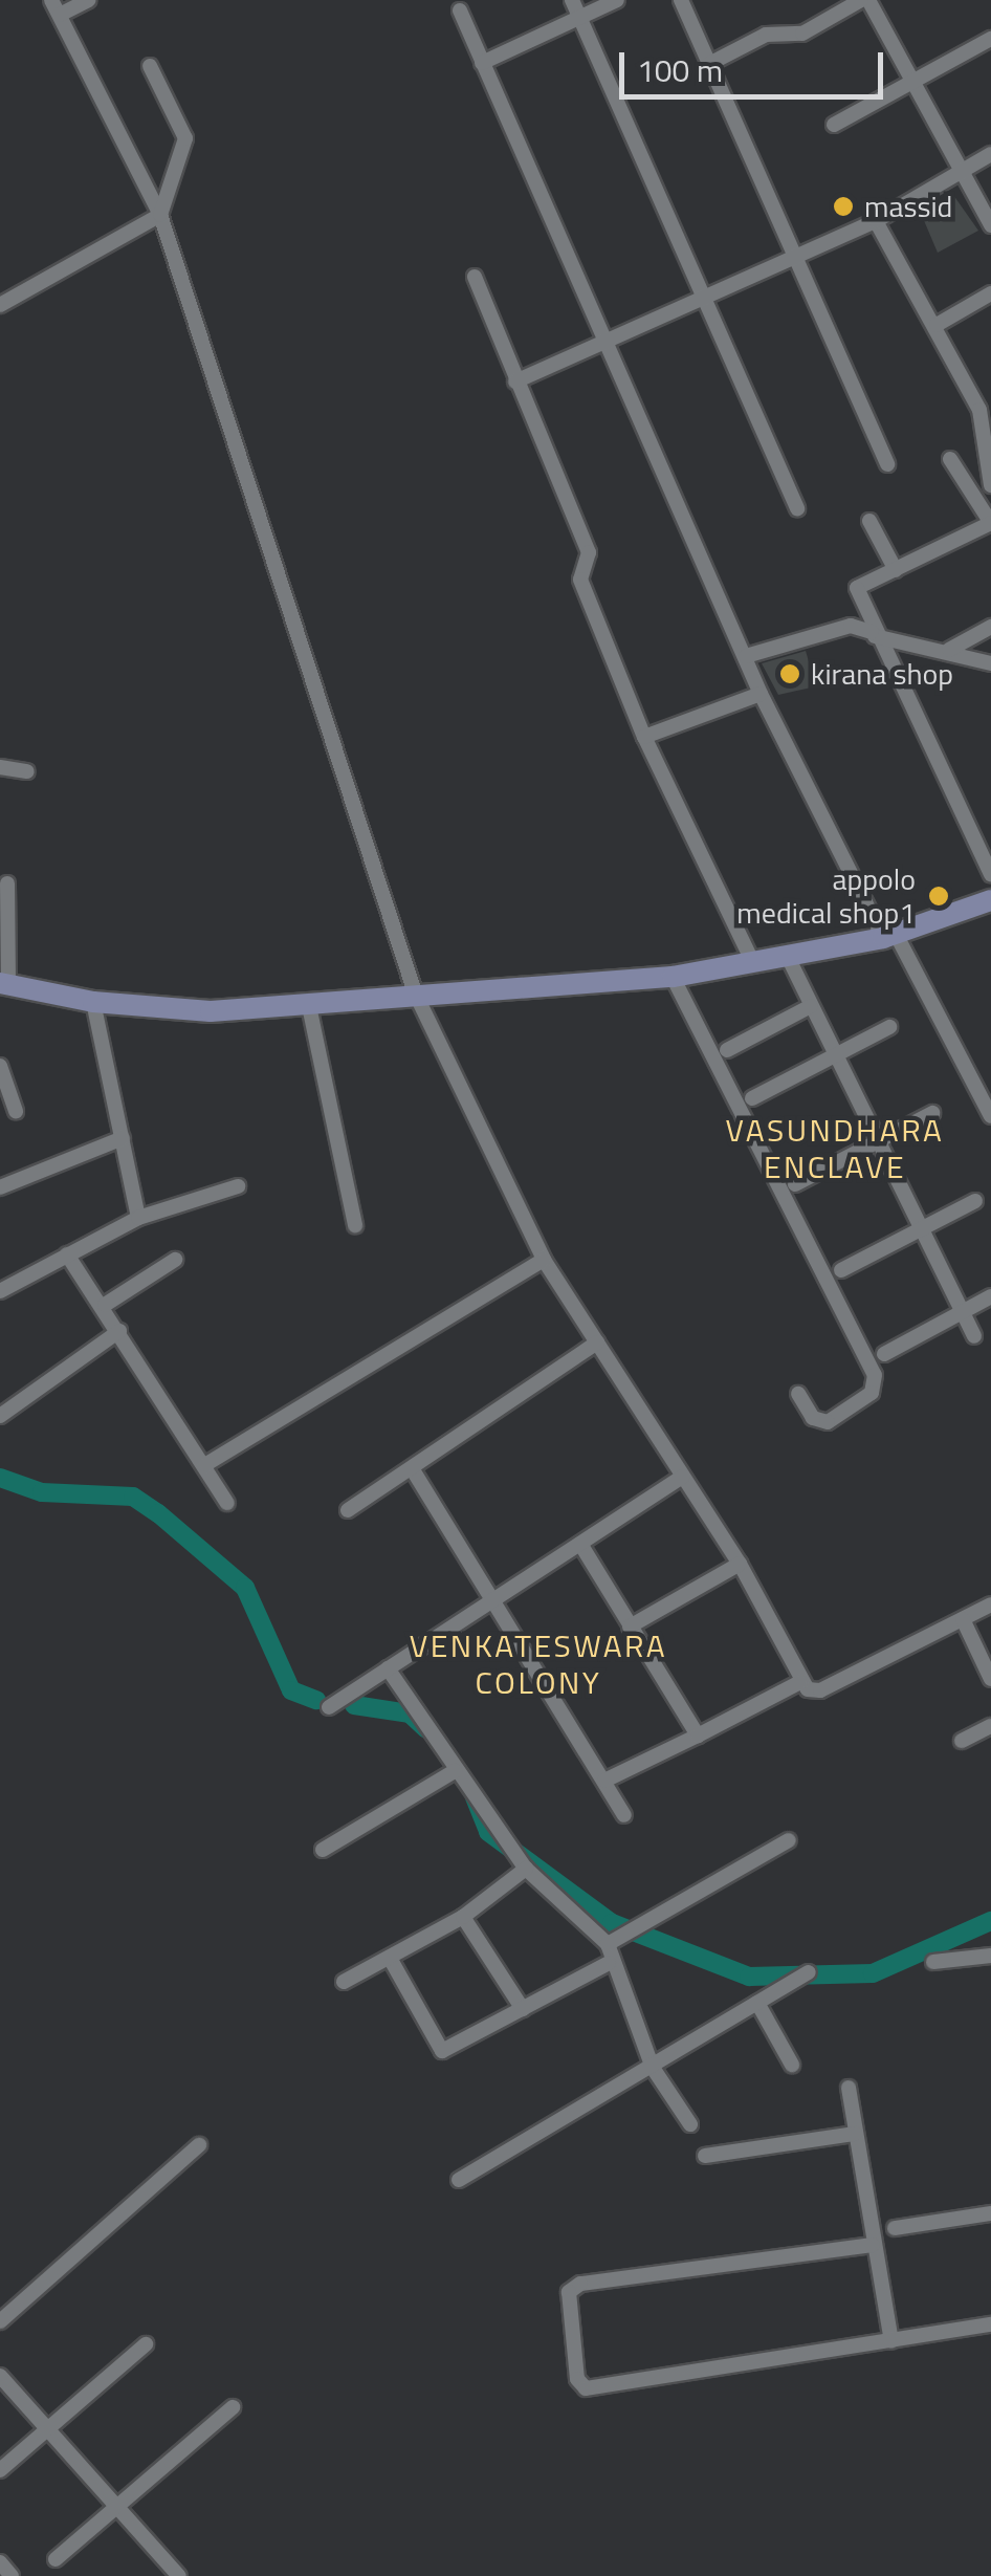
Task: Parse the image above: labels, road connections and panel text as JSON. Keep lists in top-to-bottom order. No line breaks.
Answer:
{"districts":["VASUNDHARA ENCLAVE","VENKATESWARA COLONY"],"places":["massid","kirana shop","appolo medical shop1"],"scale_bar":"100 m"}
